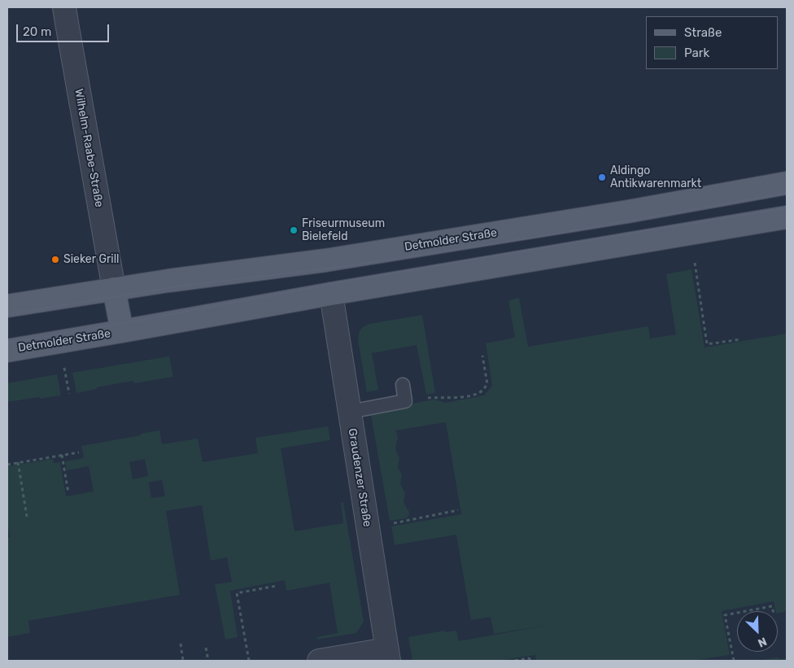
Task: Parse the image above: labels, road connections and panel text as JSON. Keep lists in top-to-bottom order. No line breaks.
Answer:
{"streets":{"main road":["Detmolder Straße"],"street":["Wilhelm-Raabe-Straße","Graudenzer Straße"]},"crossings":[["Wilhelm-Raabe-Straße","Detmolder Straße"],["Detmolder Straße","Graudenzer Straße"]],"places":["Aldingo Antikwarenmarkt","Friseurmuseum Bielefeld","Sieker Grill"],"legend":["Straße","Park"],"scale_bar":"20 m","north":"bottom right"}
